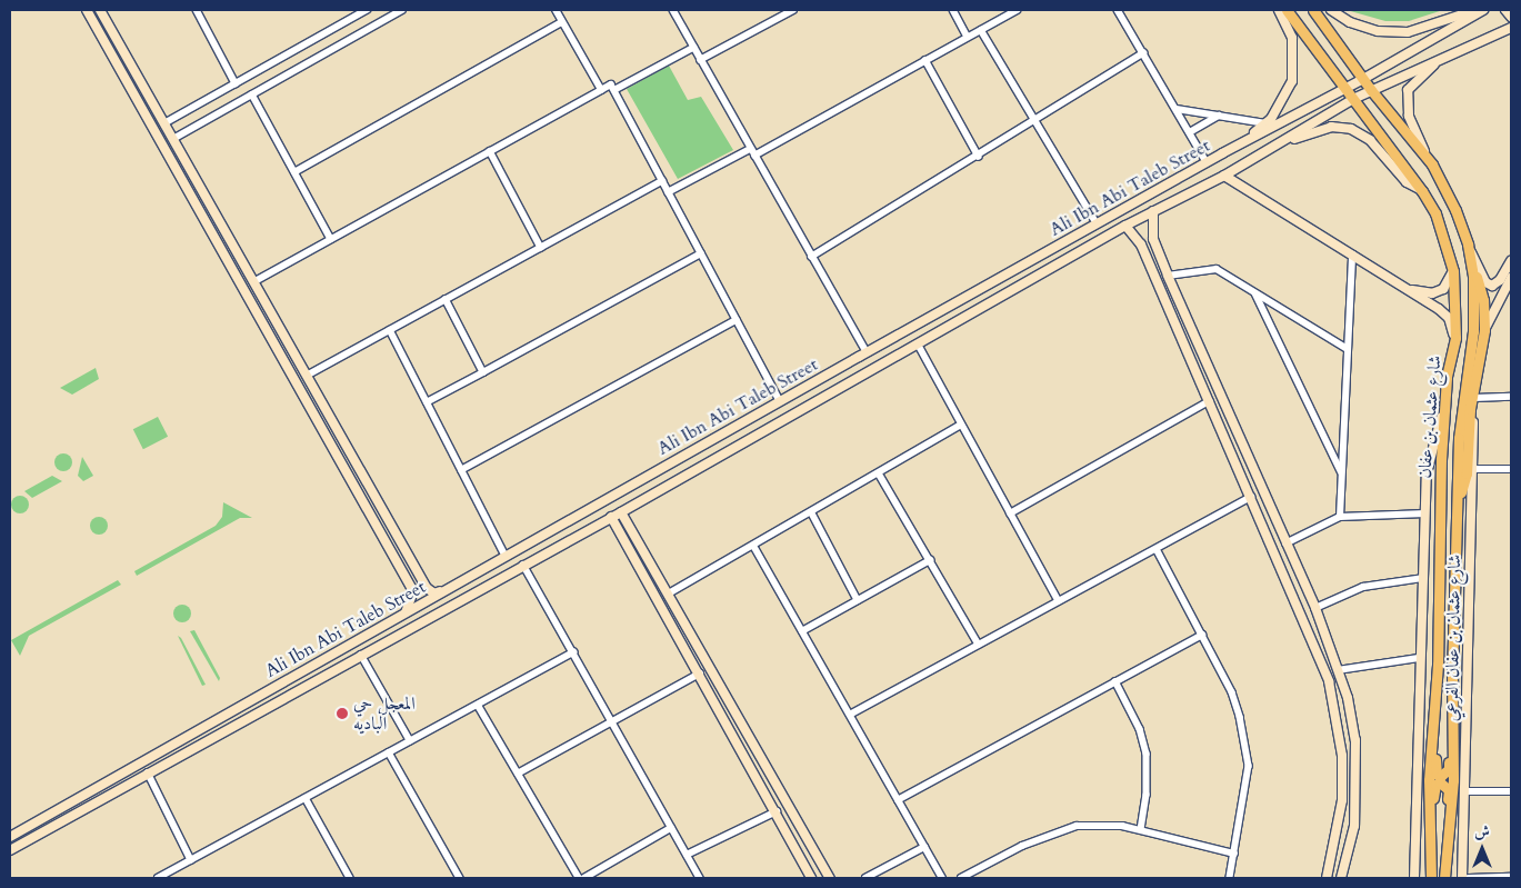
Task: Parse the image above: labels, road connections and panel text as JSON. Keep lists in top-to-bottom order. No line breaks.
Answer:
{"streets":{"main road":["شارع عثمان بن عفان"],"street":["Ali Ibn Abi Taleb Street","شارع عثمان بن عفان الفرعي"]},"crossings":[["Ali Ibn Abi Taleb Street","شارع عثمان بن عفان"],["شارع عثمان بن عفان","شارع عثمان بن عفان الفرعي"]],"places":["المعجل حي الباديه"],"north":"top"}
